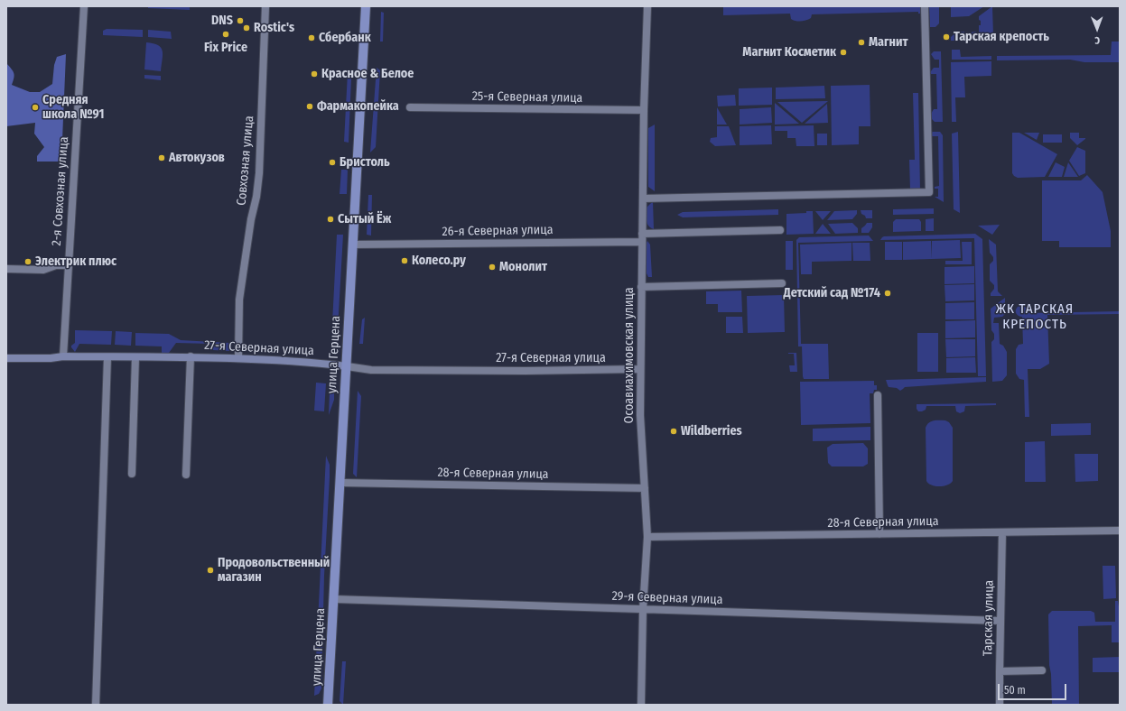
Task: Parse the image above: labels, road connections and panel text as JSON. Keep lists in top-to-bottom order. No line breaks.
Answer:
{"streets":{"main road":["улица Герцена"],"street":["25-я Северная улица","Совхозная улица","2-я Совхозная улица","26-я Северная улица","27-я Северная улица","Осоавиахимовская улица","28-я Северная улица","29-я Северная улица","Тарская улица"]},"crossings":[["25-я Северная улица","Осоавиахимовская улица"],["Совхозная улица","27-я Северная улица"],["2-я Совхозная улица","27-я Северная улица"],["26-я Северная улица","улица Герцена"],["26-я Северная улица","Осоавиахимовская улица"],["27-я Северная улица","улица Герцена"],["27-я Северная улица","Осоавиахимовская улица"],["улица Герцена","28-я Северная улица"],["улица Герцена","29-я Северная улица"],["Осоавиахимовская улица","28-я Северная улица"],["Осоавиахимовская улица","29-я Северная улица"],["28-я Северная улица","Тарская улица"],["29-я Северная улица","Тарская улица"]],"districts":["ЖК ТАРСКАЯ КРЕПОСТЬ"],"places":["DNS","Rostic's","Fix Price","Тарская крепость","Сбербанк","Магнит","Магнит Косметик","Красное & Белое","Фармакопейка","Средняя школа №91","Автокузов","Бристоль","Сытый Ёж","Колесо.ру","Электрик плюс","Монолит","Детский сад №174","Wildberries","Продовольственный магазин"],"scale_bar":"50 m","north":"bottom"}
